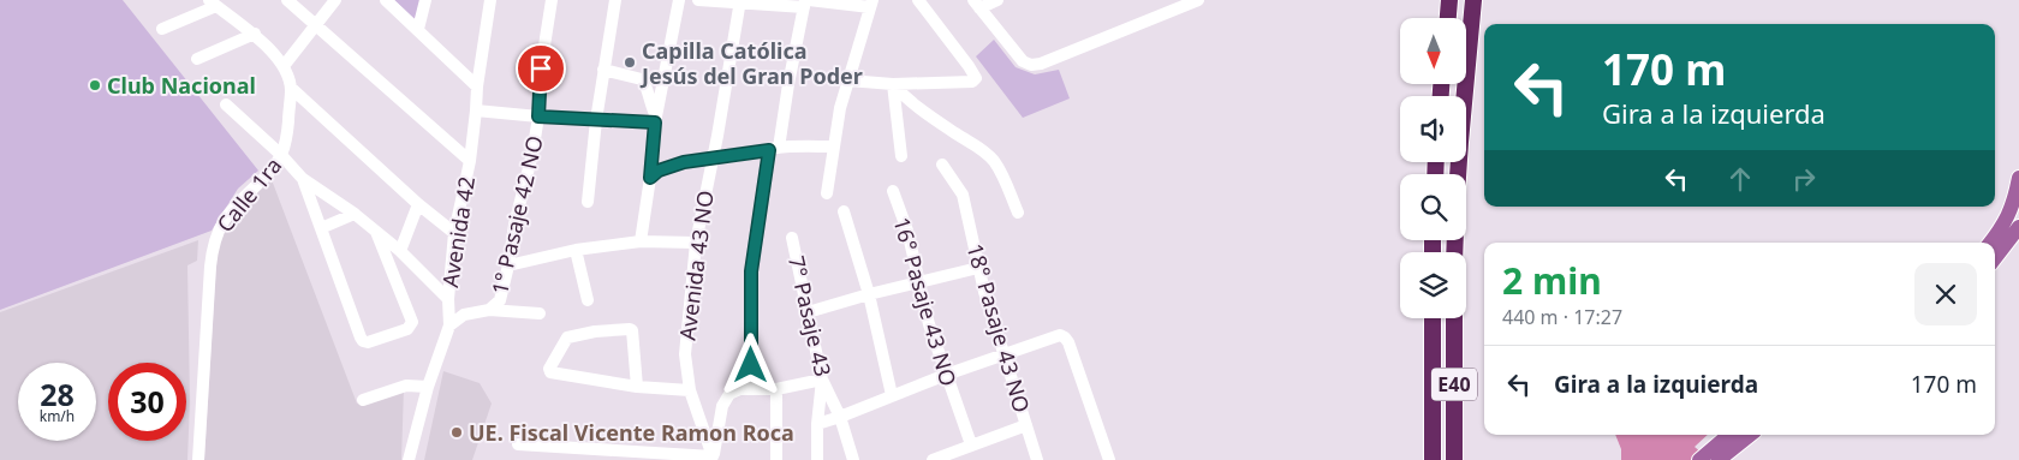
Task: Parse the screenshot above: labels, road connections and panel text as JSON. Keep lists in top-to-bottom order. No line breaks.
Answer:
{"streets":{"highway":["E40"],"street":["Calle 1ra","1° Pasaje 42 NO","Avenida 42","Avenida 43 NO","16° Pasaje 43 NO","7° Pasaje 43","18° Pasaje 43 NO"]},"crossings":[["1° Pasaje 42 NO","Avenida 42"]],"places":["Capilla Católica Jesús del Gran Poder","Club Nacional","UE. Fiscal Vicente Ramon Roca"],"north":"bottom","page":{"turn":["170 m","Gira a la izquierda"],"heading":["2 min","440 m · 17:27"],"list":[{"name":"Gira a la izquierda","value":"170 m"}],"speed":"28 km/h","limit":"30"}}
